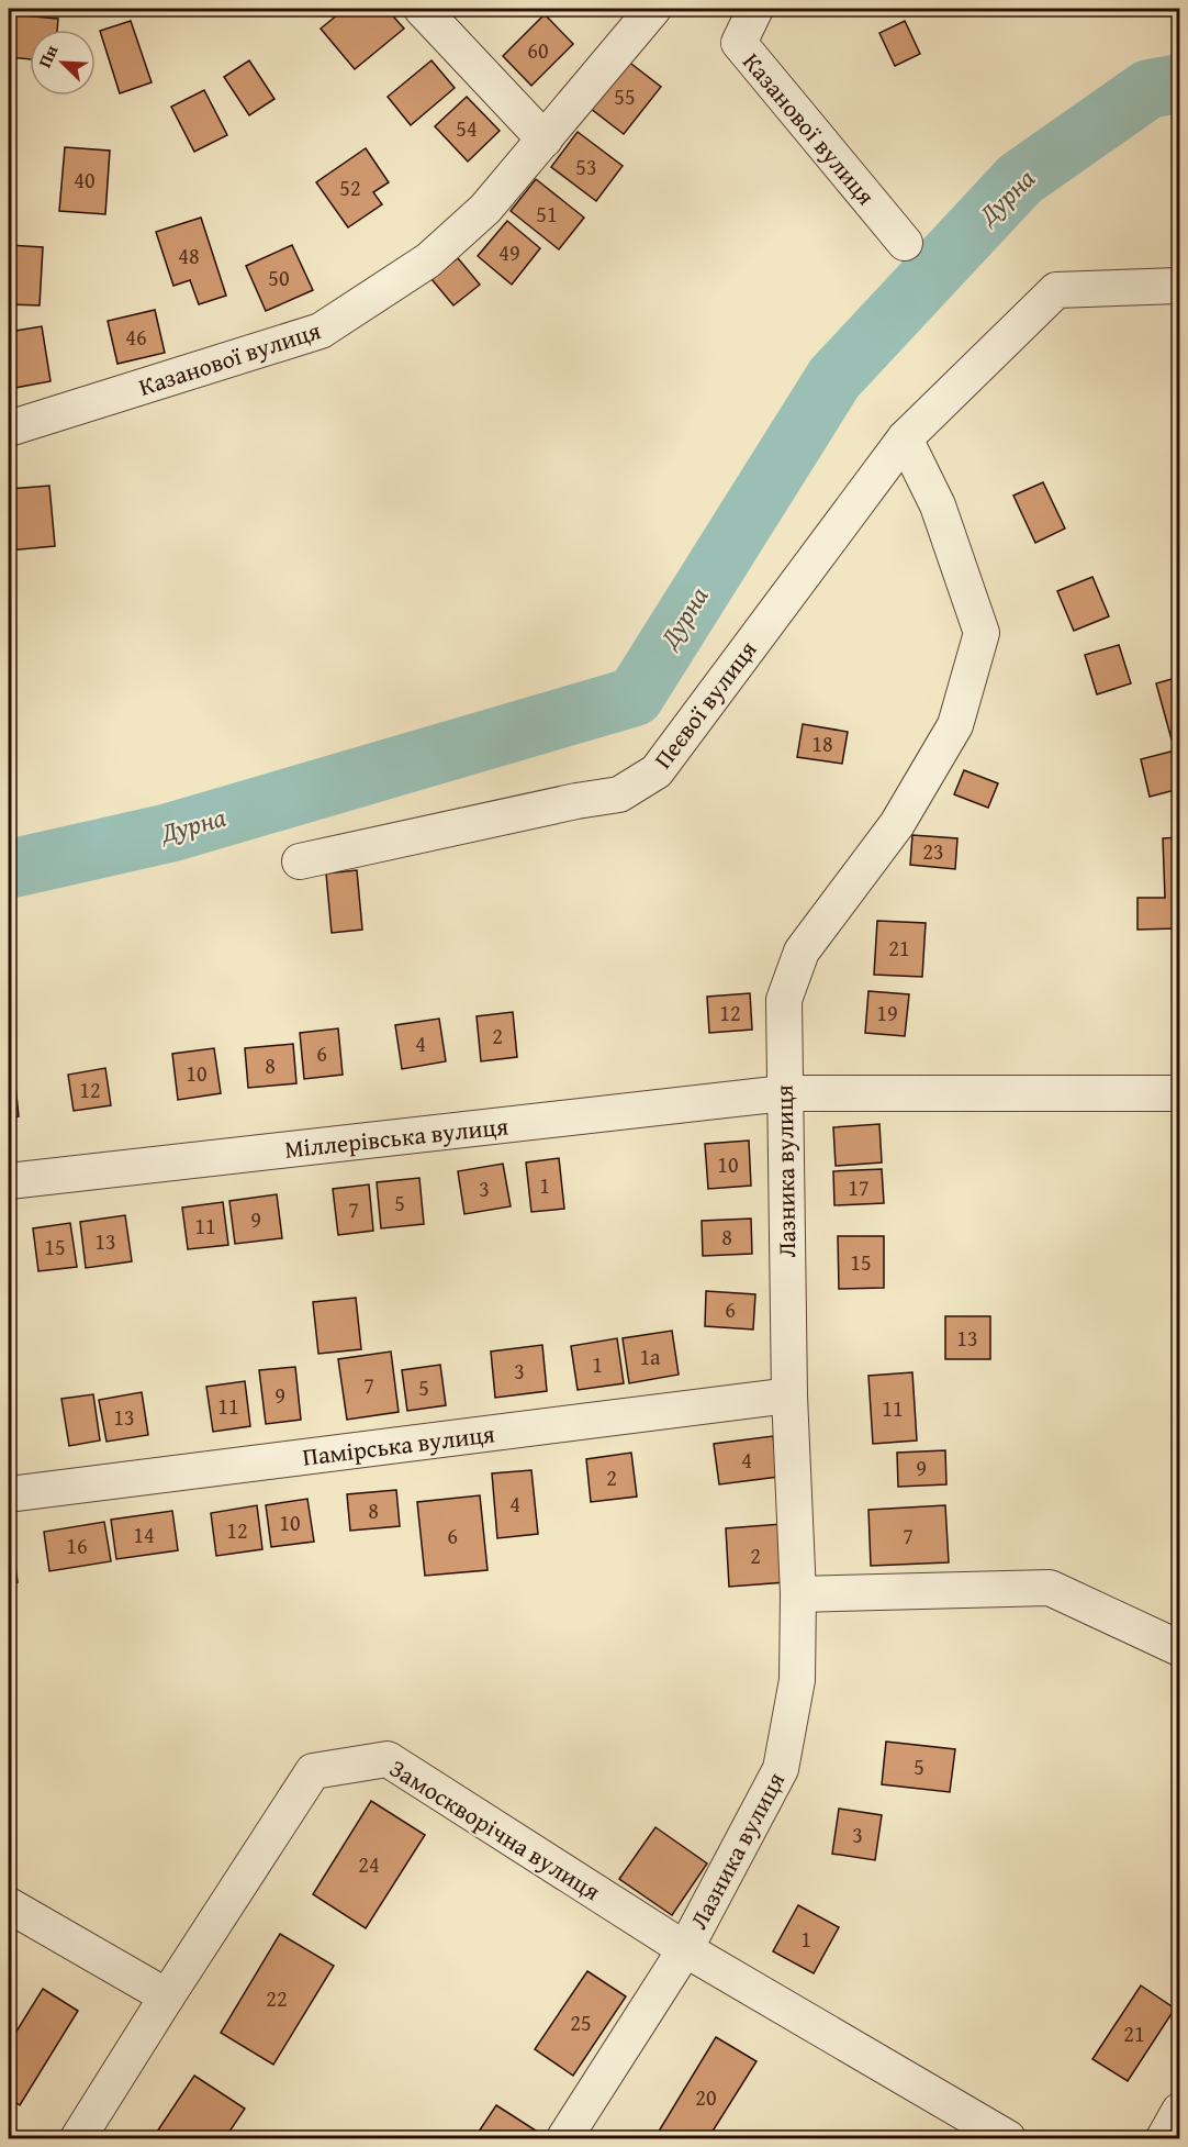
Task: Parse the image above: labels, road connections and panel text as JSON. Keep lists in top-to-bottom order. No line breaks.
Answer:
{"streets":{"street":["Казанової вулиця","Пеєвої вулиця","Міллерівська вулиця","Лазника вулиця","Памірська вулиця","Замоскворічна вулиця"]},"crossings":[["Пеєвої вулиця","Лазника вулиця"],["Міллерівська вулиця","Лазника вулиця"],["Лазника вулиця","Памірська вулиця"],["Лазника вулиця","Замоскворічна вулиця"]],"water":["Дурна"],"house_numbers":["60","55","54","53","40","52","51","49","48","50","46","18","23","21","12","19","2","4","6","8","10","12","10","1","17","3","5","7","9","11","8","13","15","15","6","13","1а","1","3","7","5","9","11","11","13","4","9","2","4","8","10","12","14","6","7","16","2","5","3","24","1","22","25","21","20"],"north":"top left"}
